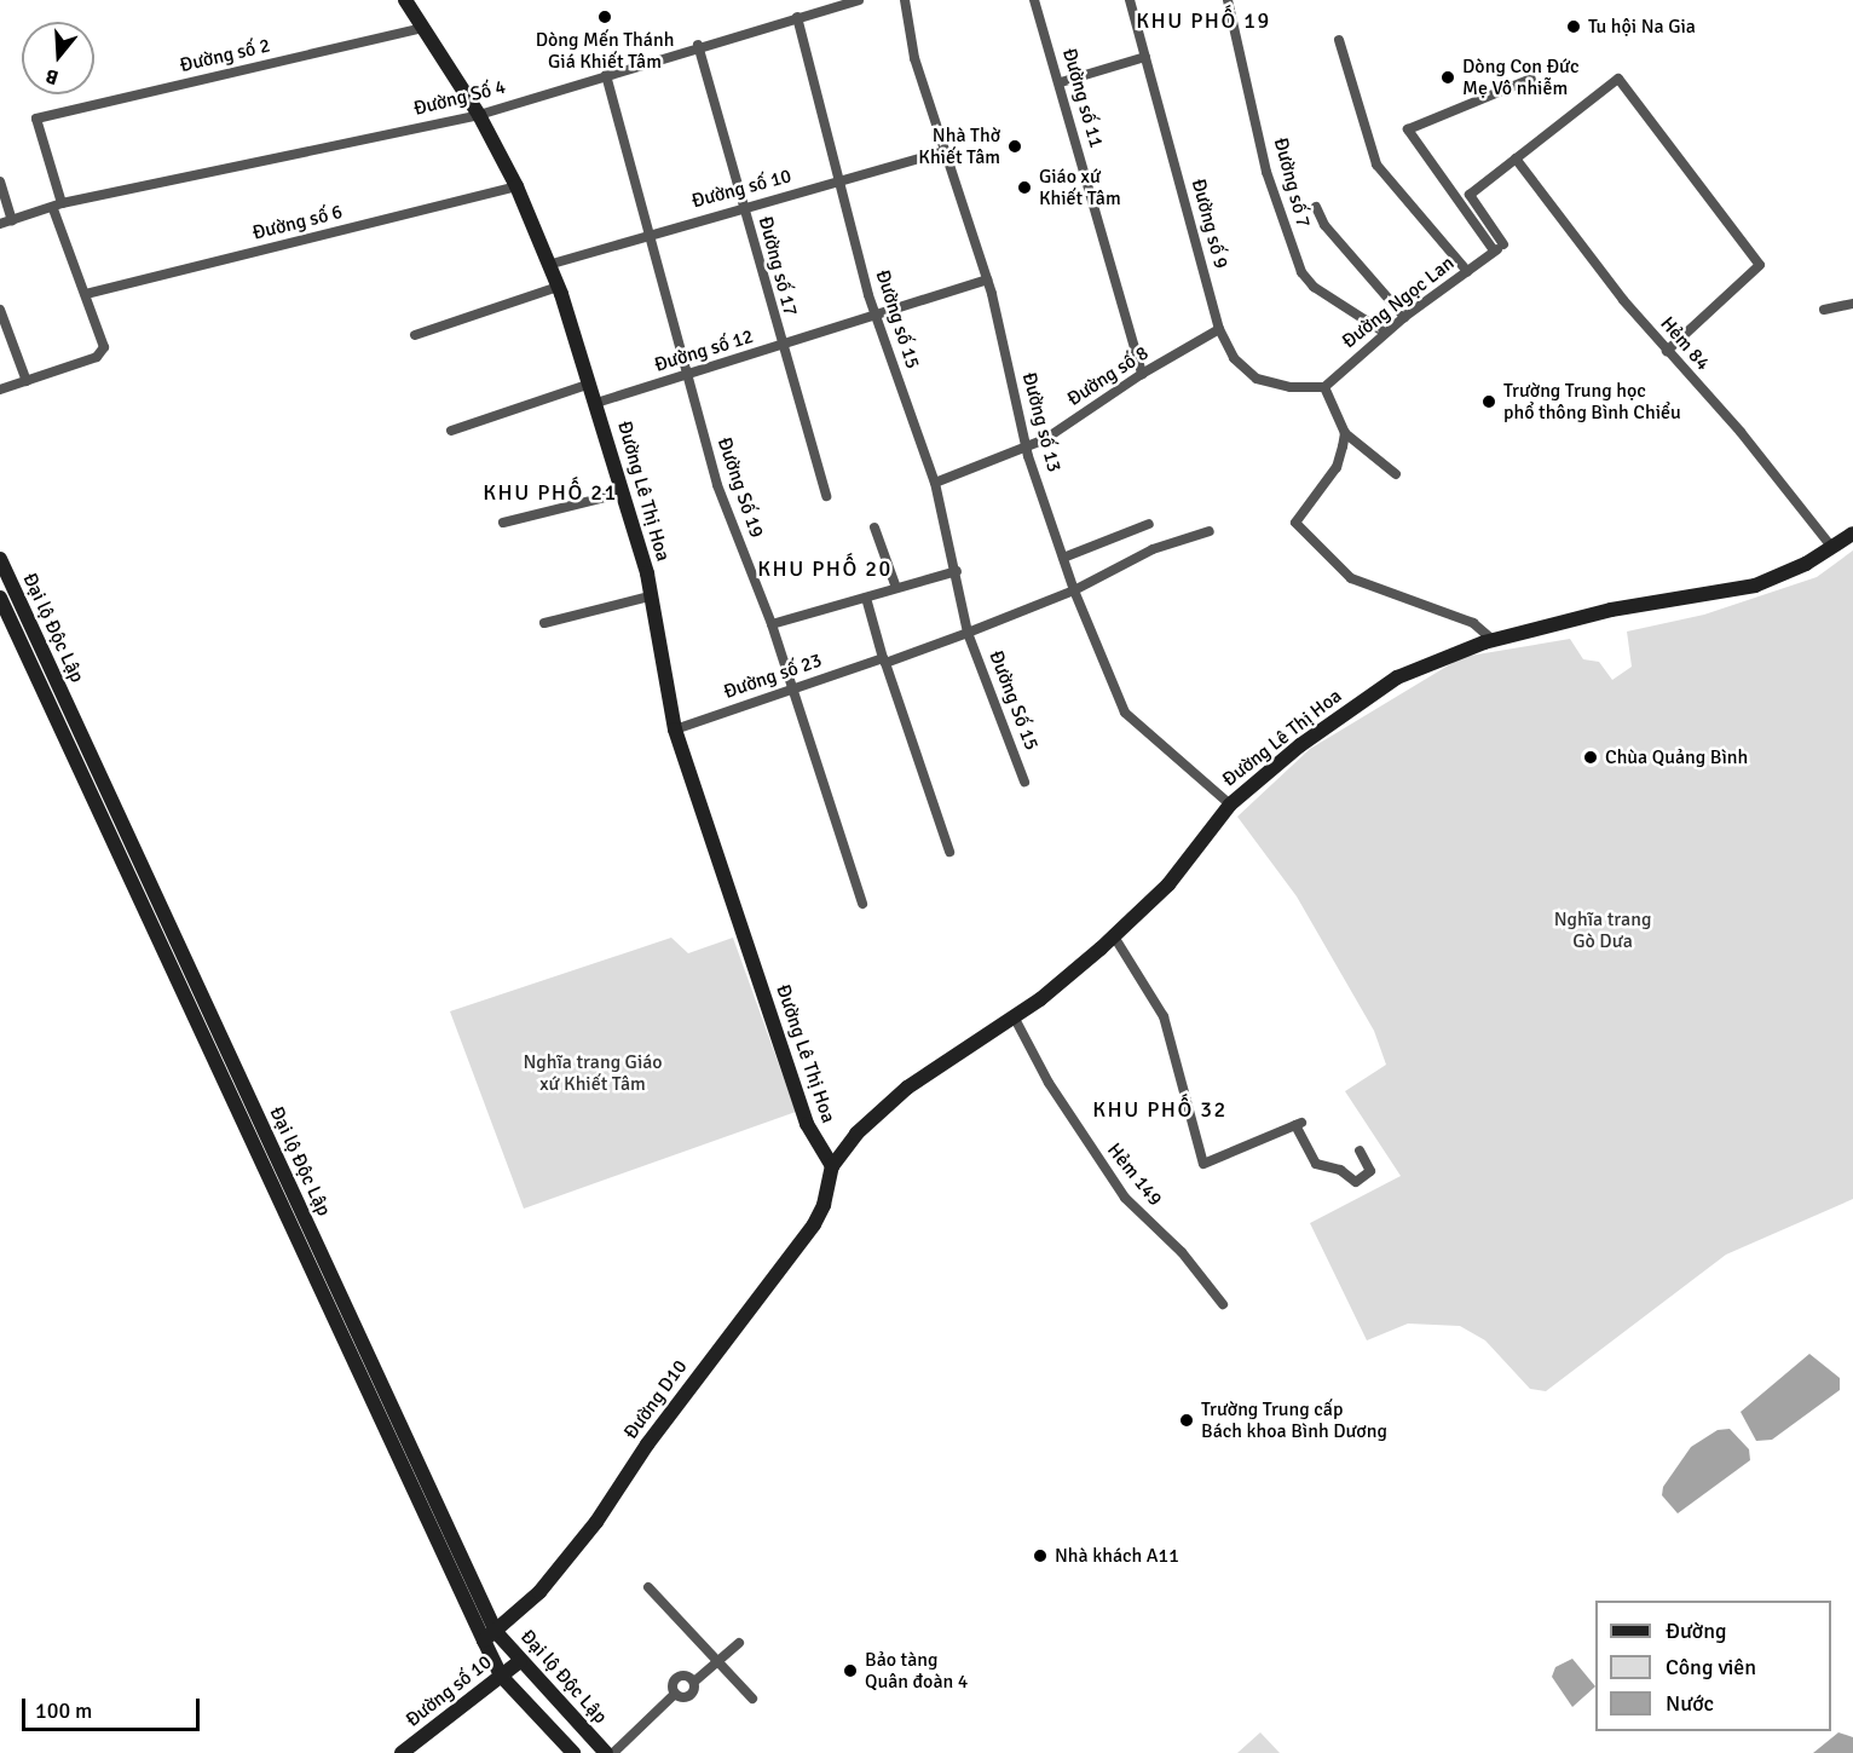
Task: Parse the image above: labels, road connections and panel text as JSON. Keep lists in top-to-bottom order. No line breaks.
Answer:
{"streets":{"street":["Đường số 2","Đường Số 4","Đường số 11","Đường số 7","Đường số 10","Đường số 6","Đường số 9","Đường số 17","Đường Ngọc Lan","Đường số 15","Hẻm 84","Đường số 12","Đường số 8","Đường số 13","Đường Số 19","Đường Lê Thị Hoa","Đại lộ Độc Lập","Đường số 23","Đường Số 15","Hẻm 149","Đường D10"]},"crossings":[["Đường số 2","Đường Số 4"],["Đường số 2","Đường Lê Thị Hoa"],["Đường Số 4","Đường số 17"],["Đường Số 4","Đường số 15"],["Đường Số 4","Đường Số 19"],["Đường Số 4","Đường Lê Thị Hoa"],["Đường số 11","Đường số 8"],["Đường số 7","Đường Ngọc Lan"],["Đường số 10","Đường số 17"],["Đường số 10","Đường số 15"],["Đường số 10","Đường số 13"],["Đường số 10","Đường Số 19"],["Đường số 10","Đường Lê Thị Hoa"],["Đường số 10","Đại lộ Độc Lập"],["Đường số 6","Đường Lê Thị Hoa"],["Đường số 9","Đường Ngọc Lan"],["Đường số 9","Đường số 8"],["Đường số 17","Đường số 12"],["Đường số 15","Đường số 12"],["Đường số 15","Đường số 8"],["Đường số 15","Đường số 23"],["Đường số 15","Đường Số 15"],["Hẻm 84","Đường Lê Thị Hoa"],["Đường số 12","Đường số 13"],["Đường số 12","Đường Số 19"],["Đường số 12","Đường Lê Thị Hoa"],["Đường số 8","Đường số 13"],["Đường số 13","Đường Lê Thị Hoa"],["Đường số 13","Đường số 23"],["Đường Số 19","Đường số 23"],["Đường Lê Thị Hoa","Đường số 23"],["Đường Lê Thị Hoa","Hẻm 149"],["Đường Lê Thị Hoa","Đường D10"],["Đại lộ Độc Lập","Đường D10"],["Đường số 23","Đường Số 15"]],"districts":["KHU PHỐ 19","KHU PHỐ 21","KHU PHỐ 20","KHU PHỐ 32"],"parks":["Nghĩa trang Gò Dưa","Nghĩa trang Giáo xứ Khiết Tâm"],"places":["Dòng Mến Thánh Giá Khiết Tâm","Tu hội Na Gia","Dòng Con Đức Mẹ Vô nhiễm","Nhà Thờ Khiết Tâm","Giáo xứ Khiết Tâm","Trường Trung học phổ thông Bình Chiểu","Chùa Quảng Bình","Trường Trung cấp Bách khoa Bình Dương","Nhà khách A11","Bảo tàng Quân đoàn 4"],"legend":["Đường","Công viên","Nước"],"scale_bar":"100 m","north":"bottom"}
